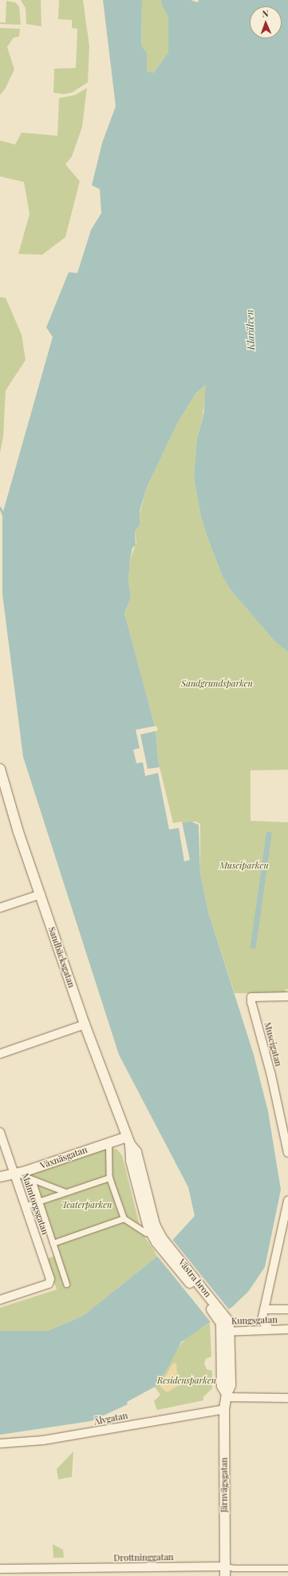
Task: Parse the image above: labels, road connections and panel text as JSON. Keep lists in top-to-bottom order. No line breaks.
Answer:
{"streets":{"street":["Sandbäcksgatan","Museigatan","Våxnäsgatan","Malmtorgsgatan","Västra bron","Kungsgatan","Älvgatan","Järnvägsgatan","Drottninggatan"]},"crossings":[["Sandbäcksgatan","Våxnäsgatan"],["Sandbäcksgatan","Västra bron"],["Våxnäsgatan","Malmtorgsgatan"],["Västra bron","Järnvägsgatan"],["Kungsgatan","Järnvägsgatan"],["Älvgatan","Järnvägsgatan"],["Järnvägsgatan","Drottninggatan"]],"water":["Klarälven"],"parks":["Sandgrundsparken","Museiparken","Teaterparken","Residensparken"],"north":"top"}
